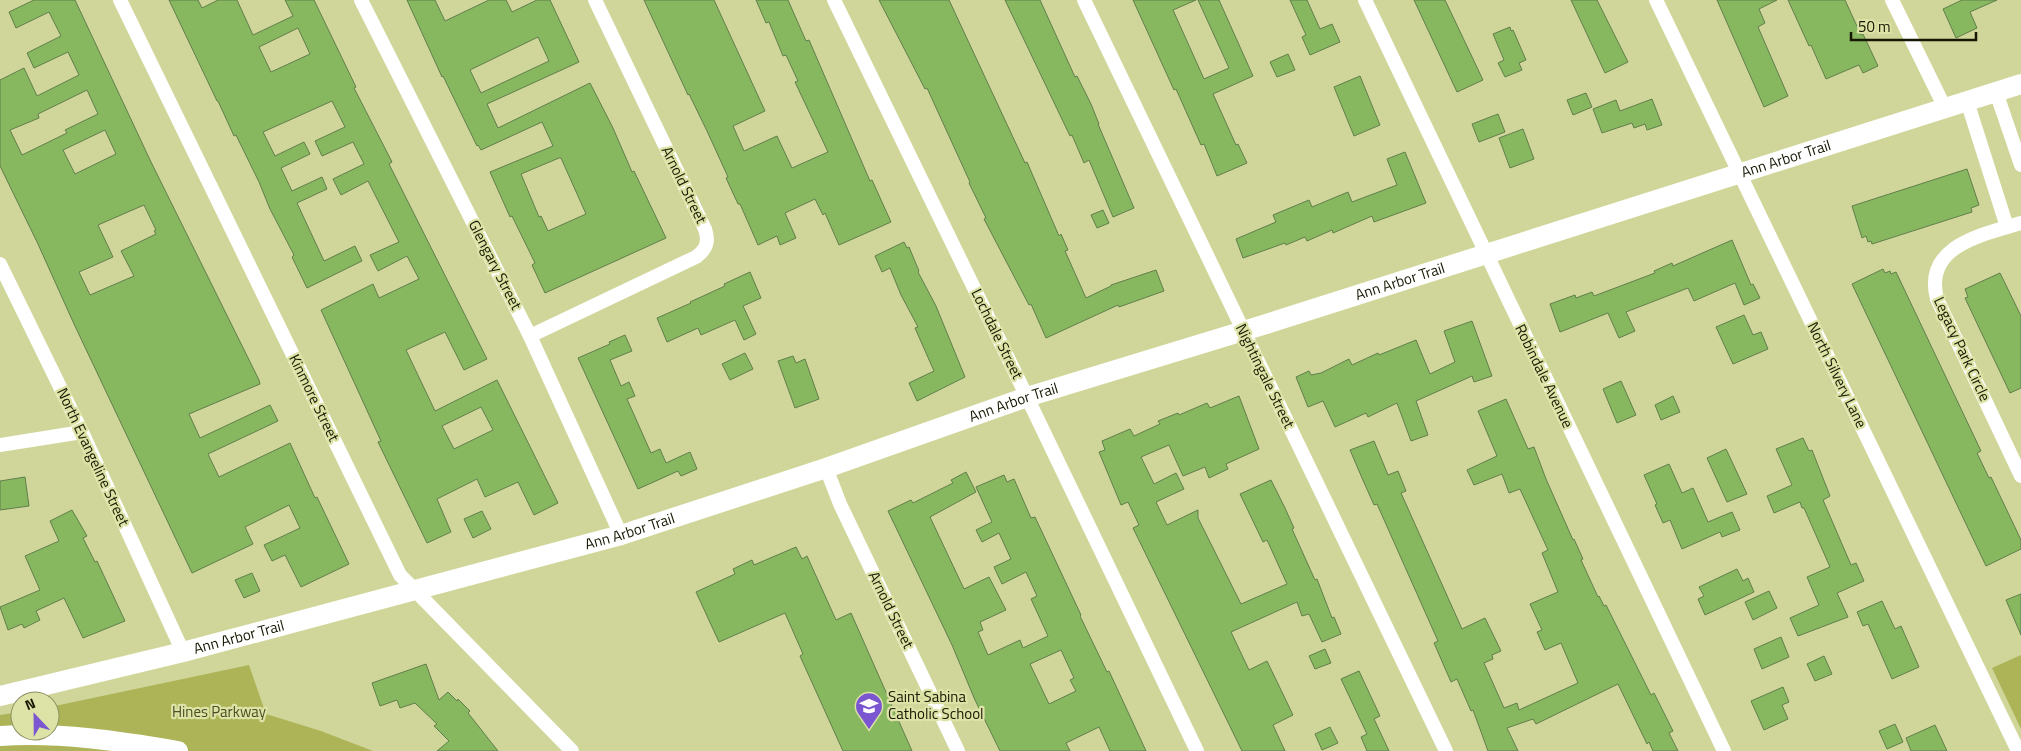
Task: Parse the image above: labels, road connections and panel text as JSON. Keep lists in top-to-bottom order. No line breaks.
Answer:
{"streets":{"street":["Ann Arbor Trail","Arnold Street","Glengary Street","Lochdale Street","Legacy Park Circle","North Silvery Lane","Nightingale Street","Robindale Avenue","Kinmore Street","North Evangeline Street"]},"crossings":[["Ann Arbor Trail","Arnold Street"],["Ann Arbor Trail","Glengary Street"],["Ann Arbor Trail","Lochdale Street"],["Ann Arbor Trail","North Silvery Lane"],["Ann Arbor Trail","Nightingale Street"],["Ann Arbor Trail","Robindale Avenue"],["Ann Arbor Trail","Kinmore Street"],["Ann Arbor Trail","North Evangeline Street"],["Arnold Street","Glengary Street"]],"parks":["Hines Parkway"],"places":{"school or university":["Saint Sabina Catholic School"]},"scale_bar":"50 m","north":"top"}
